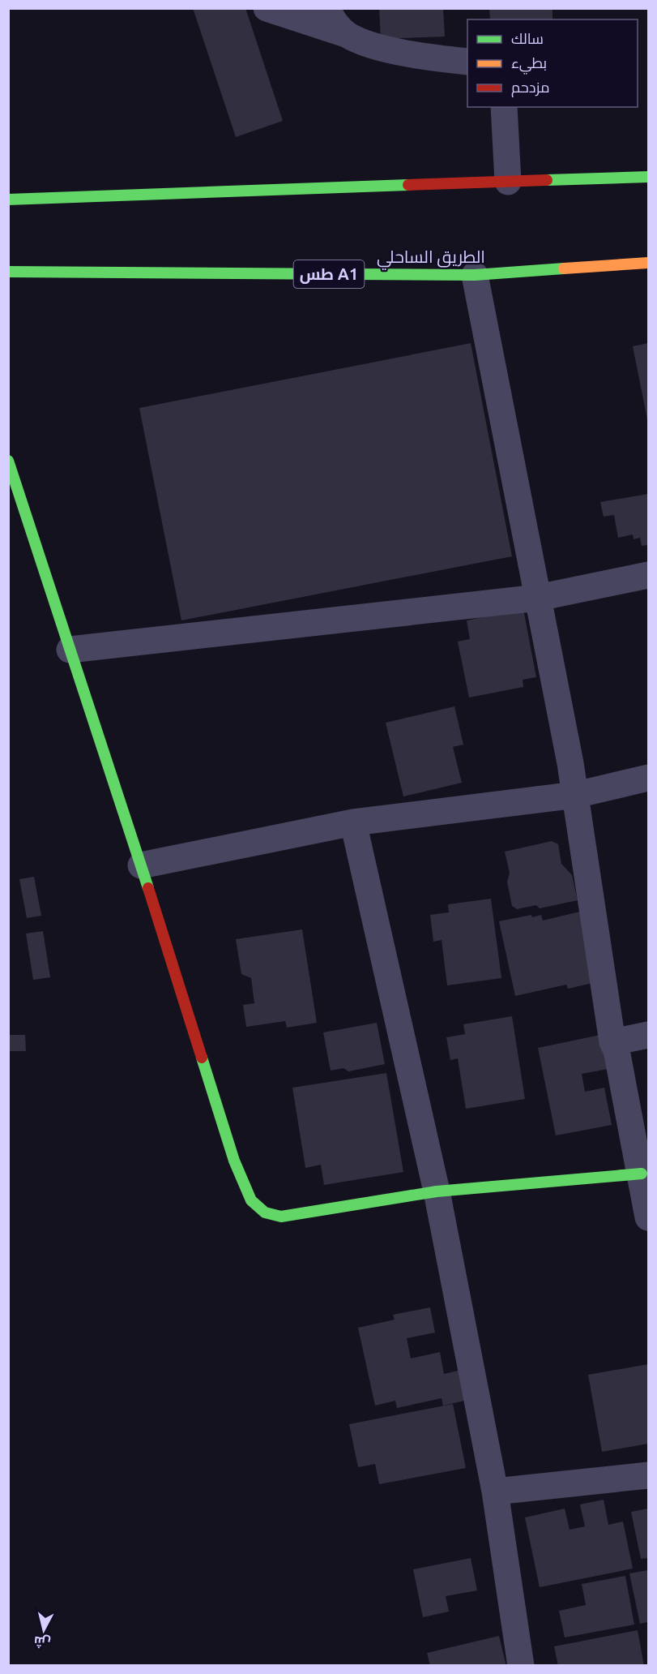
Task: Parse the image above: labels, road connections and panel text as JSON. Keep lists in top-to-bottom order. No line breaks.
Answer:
{"streets":{"main road":["الطريق الساحلي","طس A1"]},"legend":["سالك","بطيء","مزدحم"],"north":"bottom"}
